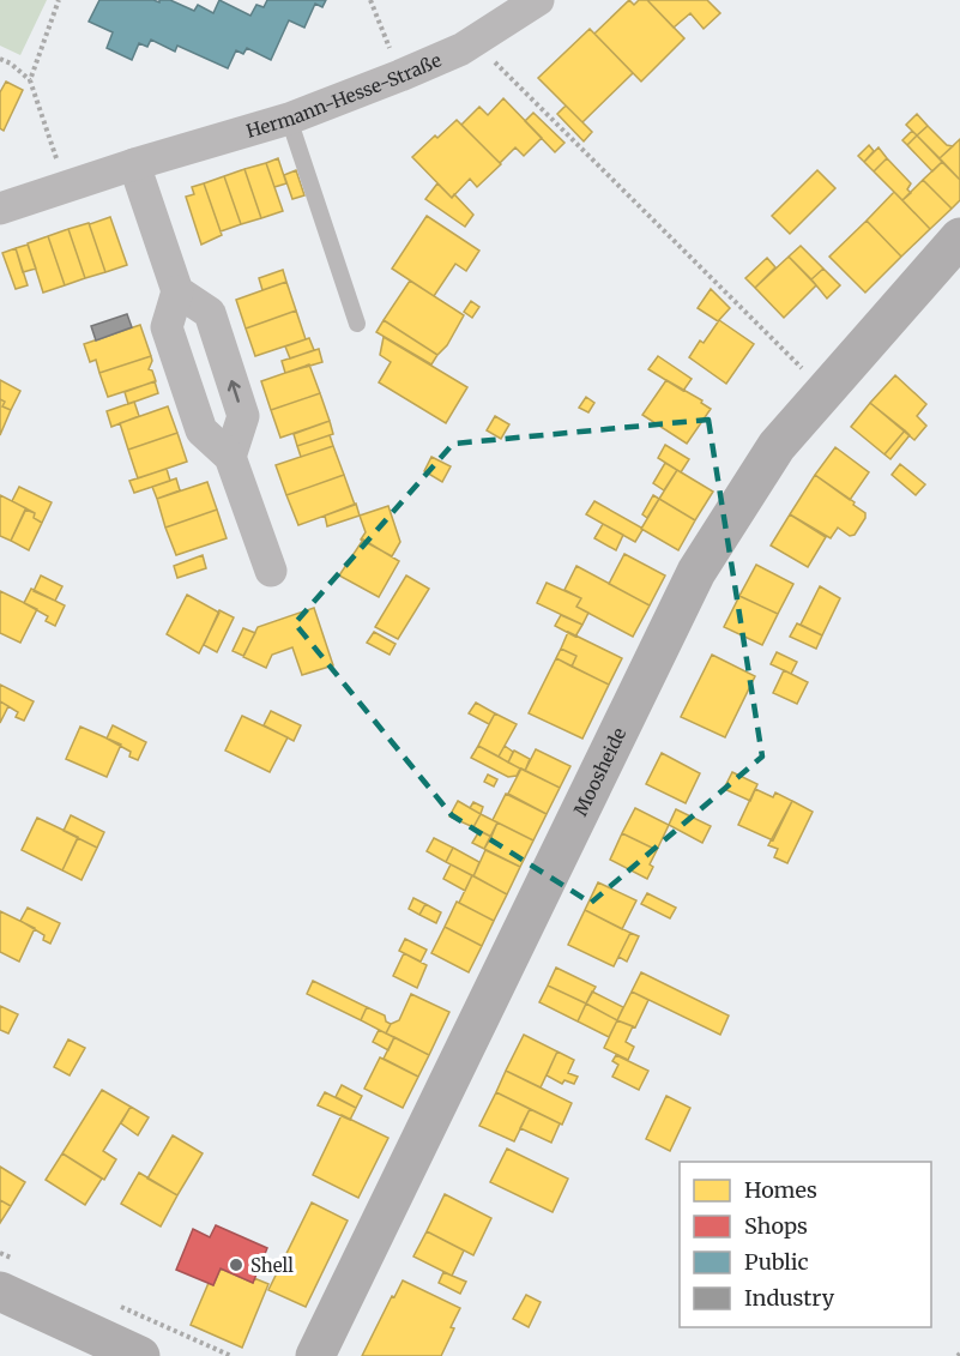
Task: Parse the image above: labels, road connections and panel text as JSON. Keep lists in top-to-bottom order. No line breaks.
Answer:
{"streets":{"street":["Hermann-Hesse-Straße","Moosheide"]},"places":["Shell"],"legend":["Homes","Shops","Public","Industry"]}
